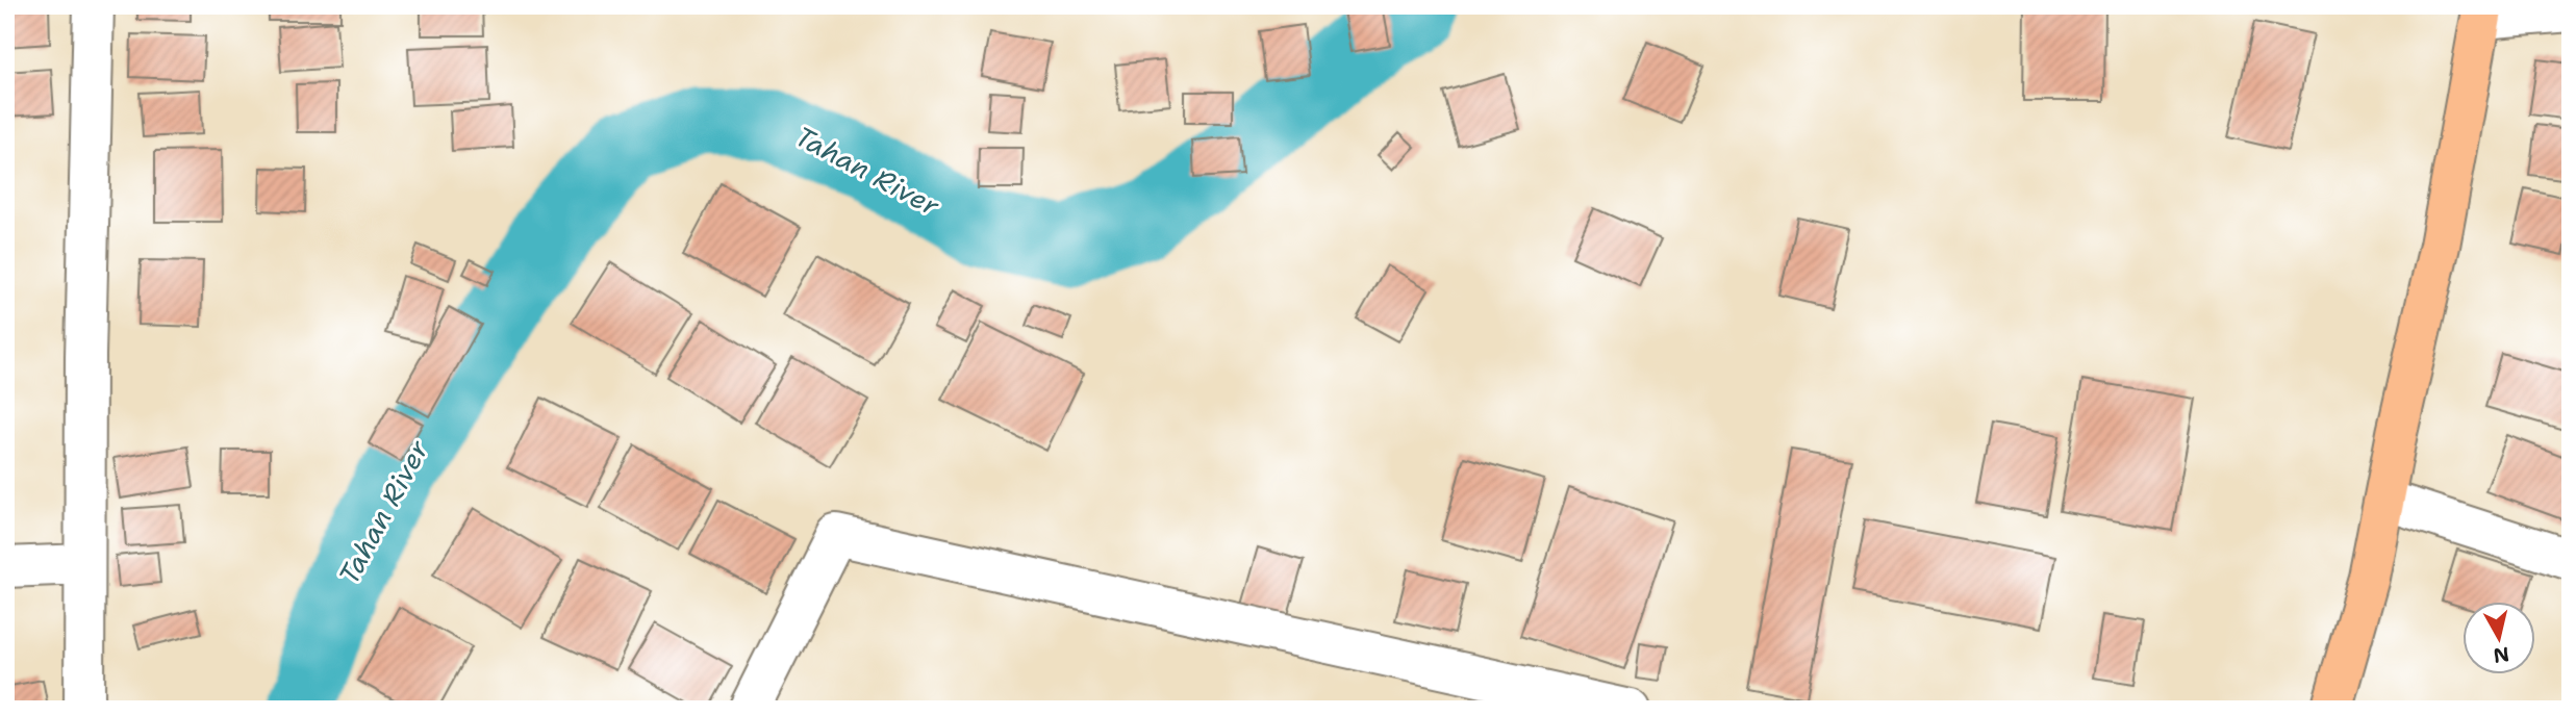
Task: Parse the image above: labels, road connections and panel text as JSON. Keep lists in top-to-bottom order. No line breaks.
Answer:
{"water":["Tahan River"],"north":"bottom"}
